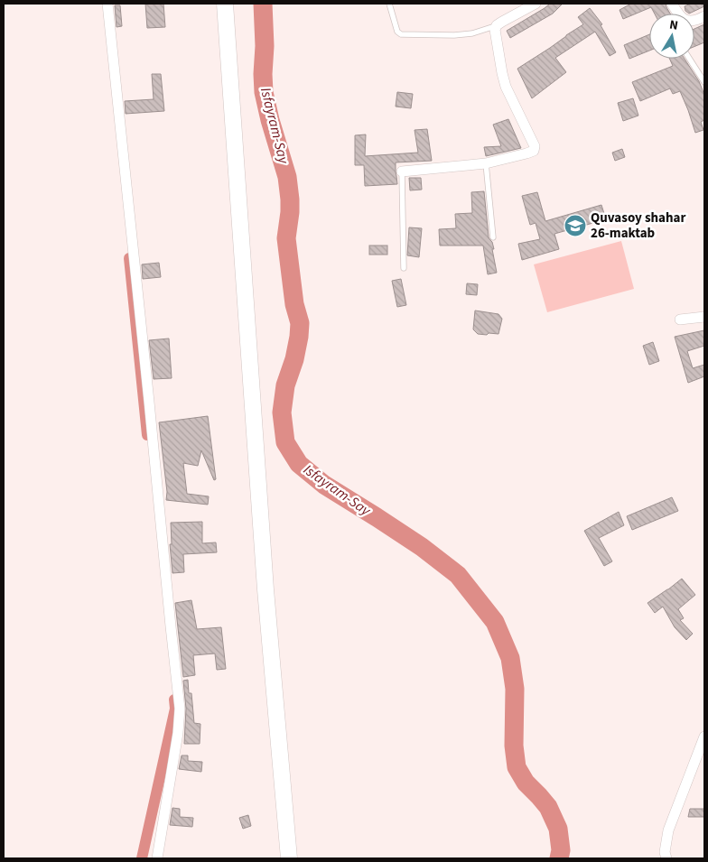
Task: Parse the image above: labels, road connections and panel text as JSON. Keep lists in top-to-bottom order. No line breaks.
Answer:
{"water":["Isfayram-Say"],"places":{"school or university":["Quvasoy shahar 26-maktab"]},"north":"top"}
